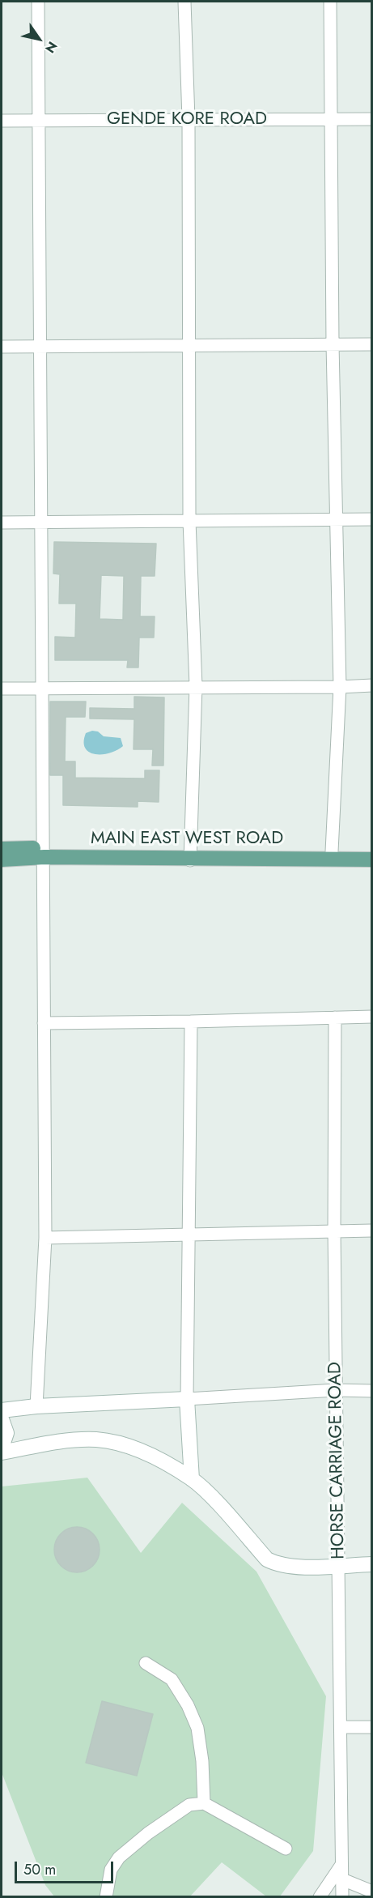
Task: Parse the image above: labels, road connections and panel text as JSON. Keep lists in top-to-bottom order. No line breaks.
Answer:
{"streets":{"main road":["MAIN EAST WEST ROAD"],"street":["GENDE KORE ROAD","HORSE CARRIAGE ROAD"]},"scale_bar":"50 m","north":"bottom right"}
